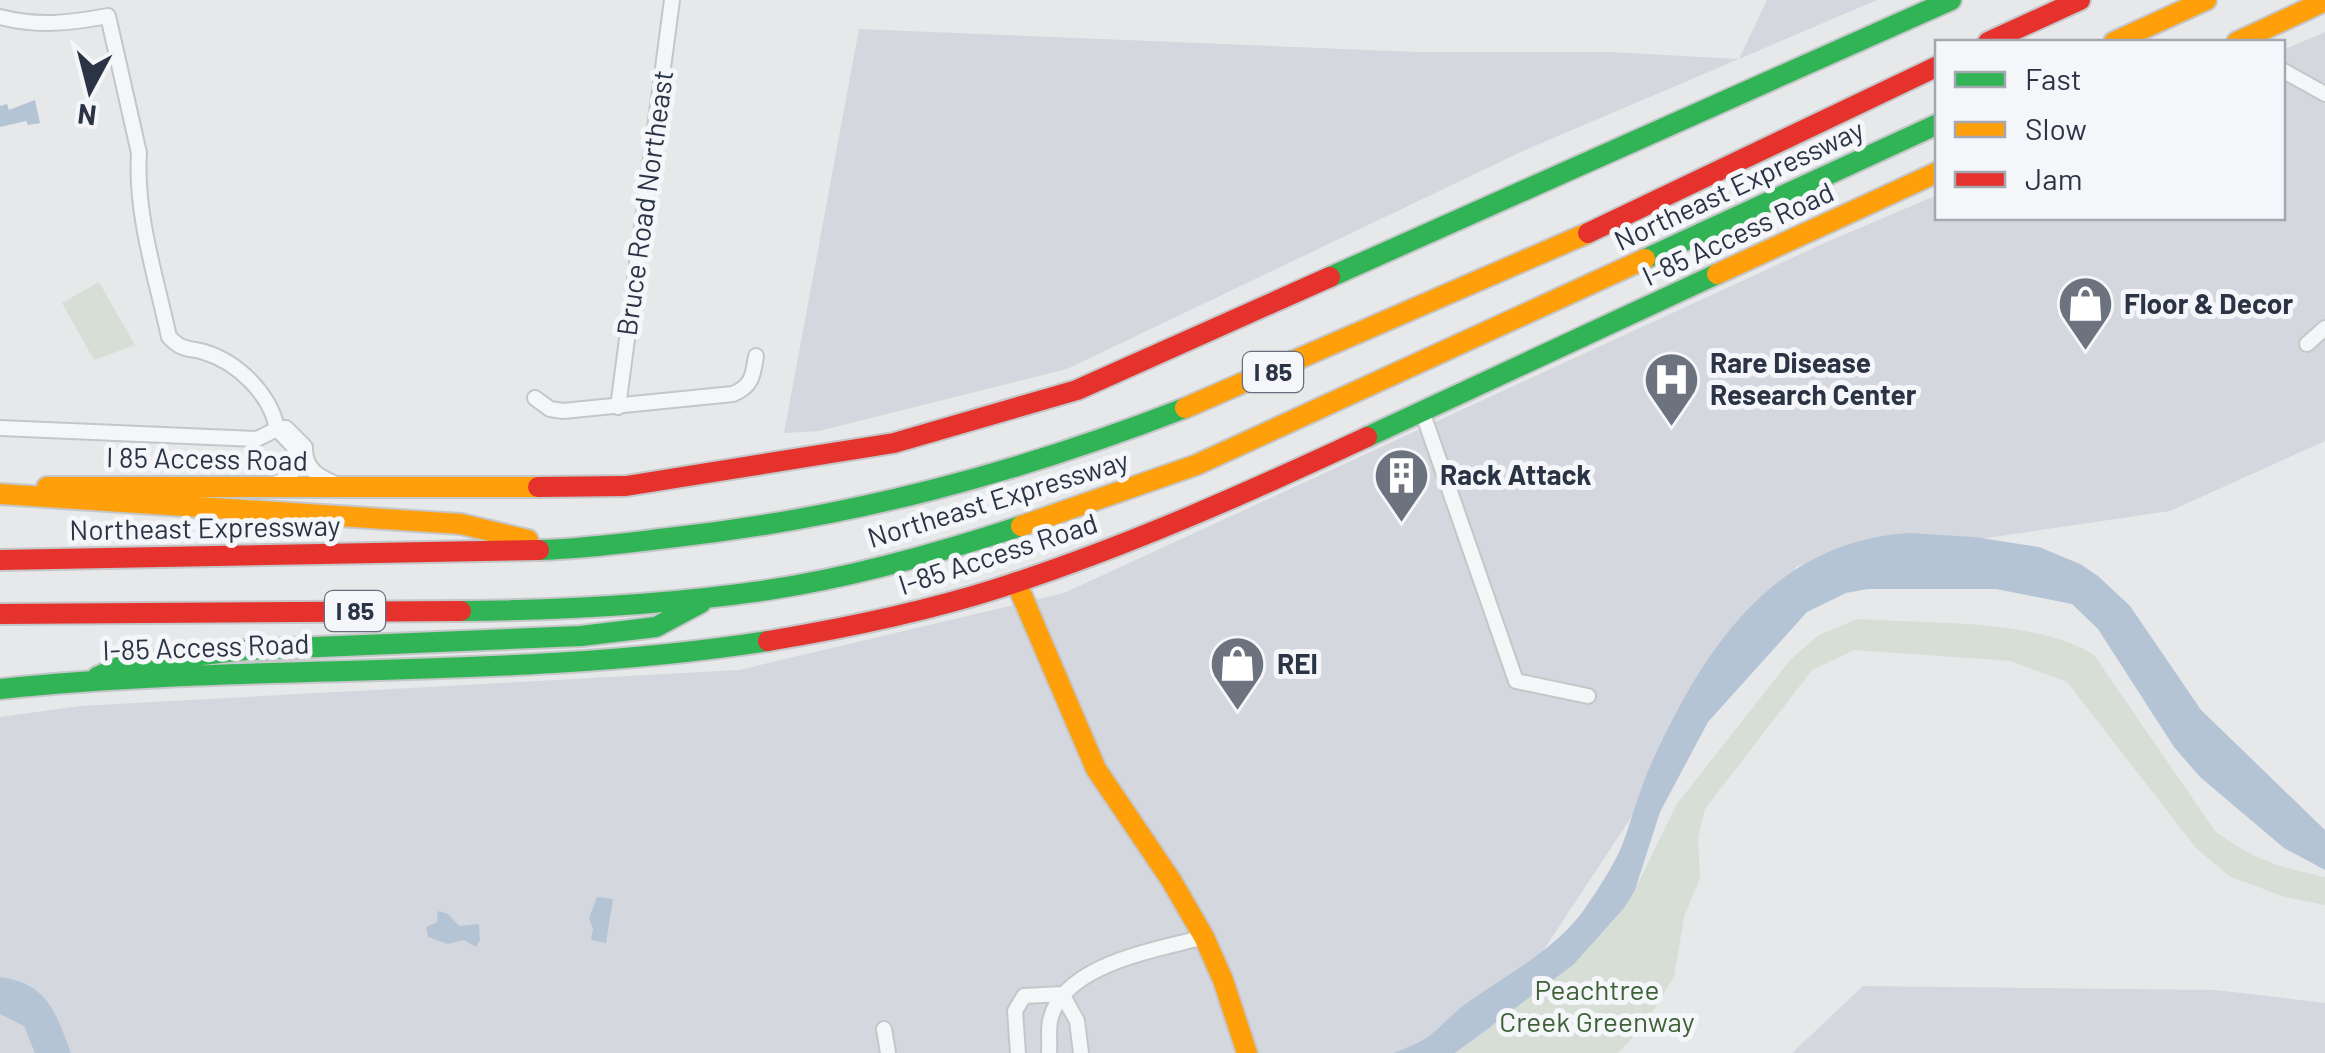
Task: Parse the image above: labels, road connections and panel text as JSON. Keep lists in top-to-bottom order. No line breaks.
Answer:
{"streets":{"main road":["Northeast Expressway","I-85 Access Road","I 85","I 85 Access Road"],"street":["Bruce Road Northeast"]},"parks":["Peachtree Creek Greenway"],"places":{"shop":["Floor & Decor","REI"],"hospital":["Rare Disease Research Center"],"building":["Rack Attack"]},"legend":["Fast","Slow","Jam"],"north":"bottom"}
